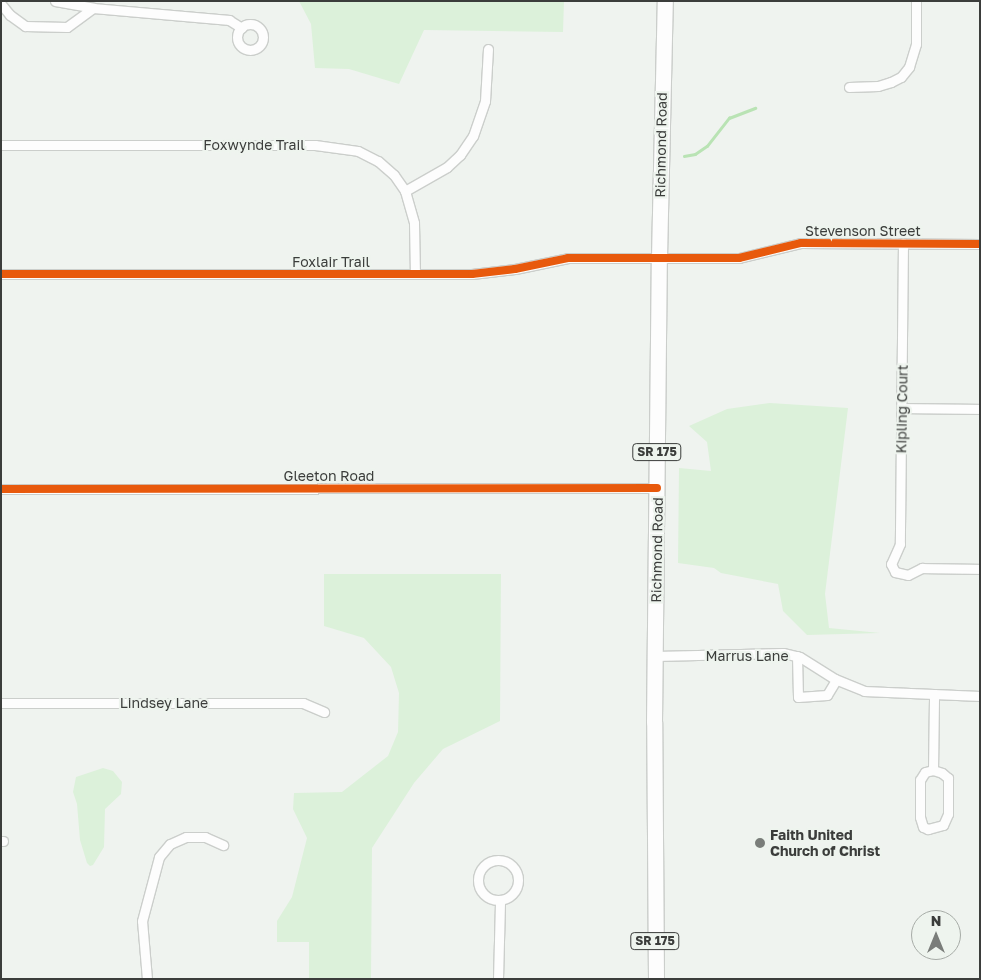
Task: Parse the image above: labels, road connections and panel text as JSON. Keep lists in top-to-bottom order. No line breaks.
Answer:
{"streets":{"main road":["Richmond Road","SR 175"],"street":["Foxwynde Trail","Stevenson Street","Foxlair Trail","Kipling Court","Gleeton Road","Marrus Lane","Lindsey Lane"]},"crossings":[["Foxwynde Trail","Foxlair Trail"],["Richmond Road","Stevenson Street"],["Richmond Road","Foxlair Trail"],["Richmond Road","Gleeton Road"],["Richmond Road","Marrus Lane"],["Stevenson Street","Foxlair Trail"],["Stevenson Street","Kipling Court"]],"places":["Faith United Church of Christ"],"north":"top"}
